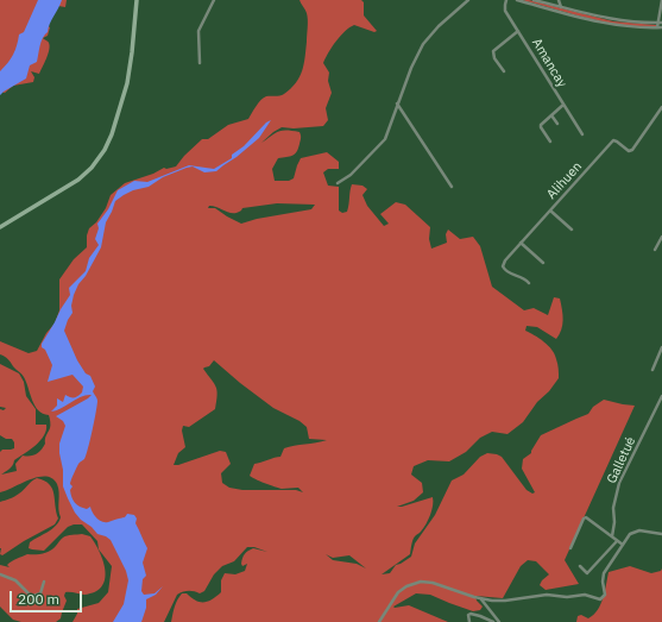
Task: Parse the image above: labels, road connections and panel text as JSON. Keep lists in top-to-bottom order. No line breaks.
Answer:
{"streets":{"street":["Amancay","Alihuen","Galletué"]},"scale_bar":"200 m"}
